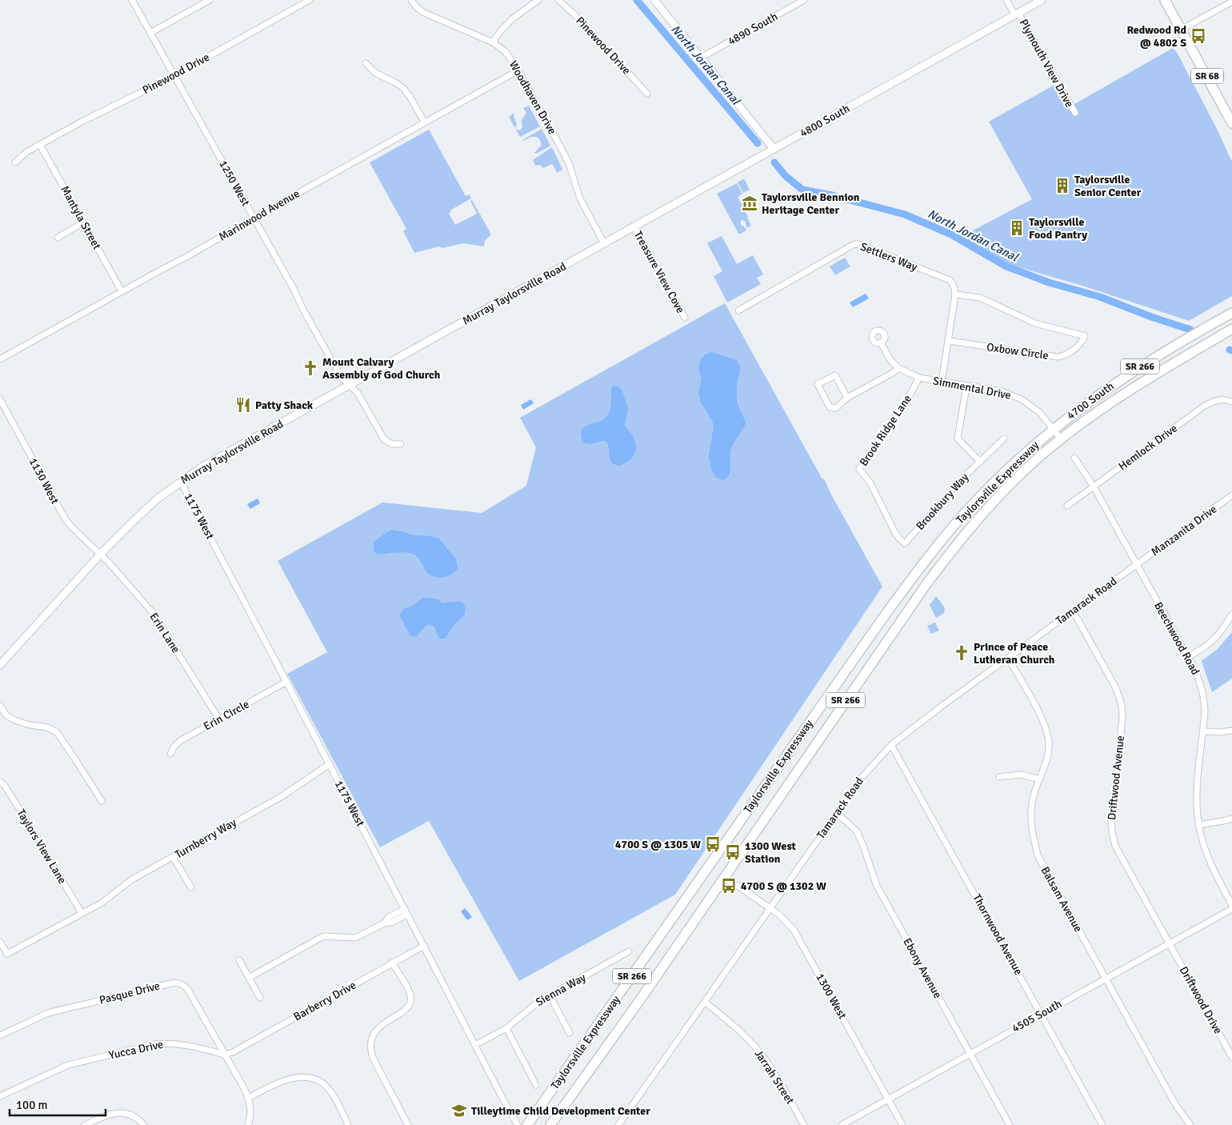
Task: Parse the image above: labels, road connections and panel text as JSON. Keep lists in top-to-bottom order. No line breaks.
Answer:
{"streets":{"main road":["SR 68","SR 266","4700 South","Taylorsville Expressway"],"street":["4890 South","Pinewood Drive","Plymouth View Drive","Woodhaven Drive","4800 South","1250 West","Marinwood Avenue","Mantyla Street","Settlers Way","Treasure View Cove","Murray Taylorsville Road","Oxbow Circle","Simmental Drive","Brook Ridge Lane","Hemlock Drive","1130 West","Brookbury Way","1175 West","Manzanita Drive","Tamarack Road","Erin Lane","Beechwood Road","Erin Circle","Driftwood Avenue","Turnberry Way","Taylors View Lane","Balsam Avenue","Thornwood Avenue","Ebony Avenue","Sienna Way","Pasque Drive","1300 West","Driftwood Drive","Barberry Drive","4505 South","Yucca Drive","Jarrah Street"]},"crossings":[["Pinewood Drive","1250 West"],["Pinewood Drive","Mantyla Street"],["Plymouth View Drive","4800 South"],["Woodhaven Drive","Marinwood Avenue"],["Woodhaven Drive","Murray Taylorsville Road"],["4800 South","Treasure View Cove"],["4800 South","Murray Taylorsville Road"],["1250 West","Marinwood Avenue"],["1250 West","Murray Taylorsville Road"],["Marinwood Avenue","Mantyla Street"],["Settlers Way","Oxbow Circle"],["Treasure View Cove","Murray Taylorsville Road"],["Murray Taylorsville Road","1130 West"],["Murray Taylorsville Road","1175 West"],["Murray Taylorsville Road","Erin Lane"],["Simmental Drive","4700 South"],["Simmental Drive","Brook Ridge Lane"],["Simmental Drive","Taylorsville Expressway"],["4700 South","Taylorsville Expressway"],["Brook Ridge Lane","Brookbury Way"],["Hemlock Drive","Beechwood Road"],["1130 West","Erin Lane"],["1175 West","Erin Circle"],["1175 West","Turnberry Way"],["1175 West","Sienna Way"],["1175 West","Barberry Drive"],["Manzanita Drive","Tamarack Road"],["Manzanita Drive","Beechwood Road"],["Tamarack Road","Beechwood Road"],["Tamarack Road","Driftwood Avenue"],["Tamarack Road","Balsam Avenue"],["Tamarack Road","Thornwood Avenue"],["Tamarack Road","Ebony Avenue"],["Tamarack Road","1300 West"],["Tamarack Road","Jarrah Street"],["Erin Lane","Erin Circle"],["Driftwood Avenue","Driftwood Drive"],["Driftwood Avenue","4505 South"],["Turnberry Way","Taylors View Lane"],["Balsam Avenue","4505 South"],["Thornwood Avenue","4505 South"],["Ebony Avenue","4505 South"],["Pasque Drive","Barberry Drive"],["Pasque Drive","Yucca Drive"],["1300 West","4505 South"],["Driftwood Drive","4505 South"],["Barberry Drive","Yucca Drive"]],"water":["North Jordan Canal"],"places":{"bus stop":["Redwood Rd @ 4802 S","4700 S @ 1305 W","1300 West Station","4700 S @ 1302 W"],"building":["Taylorsville Senior Center","Taylorsville Food Pantry"],"museum":["Taylorsville Bennion Heritage Center"],"church":["Mount Calvary Assembly of God Church","Prince of Peace Lutheran Church"],"restaurant":["Patty Shack"],"school or university":["Tilleytime Child Development Center"]},"scale_bar":"100 m"}
